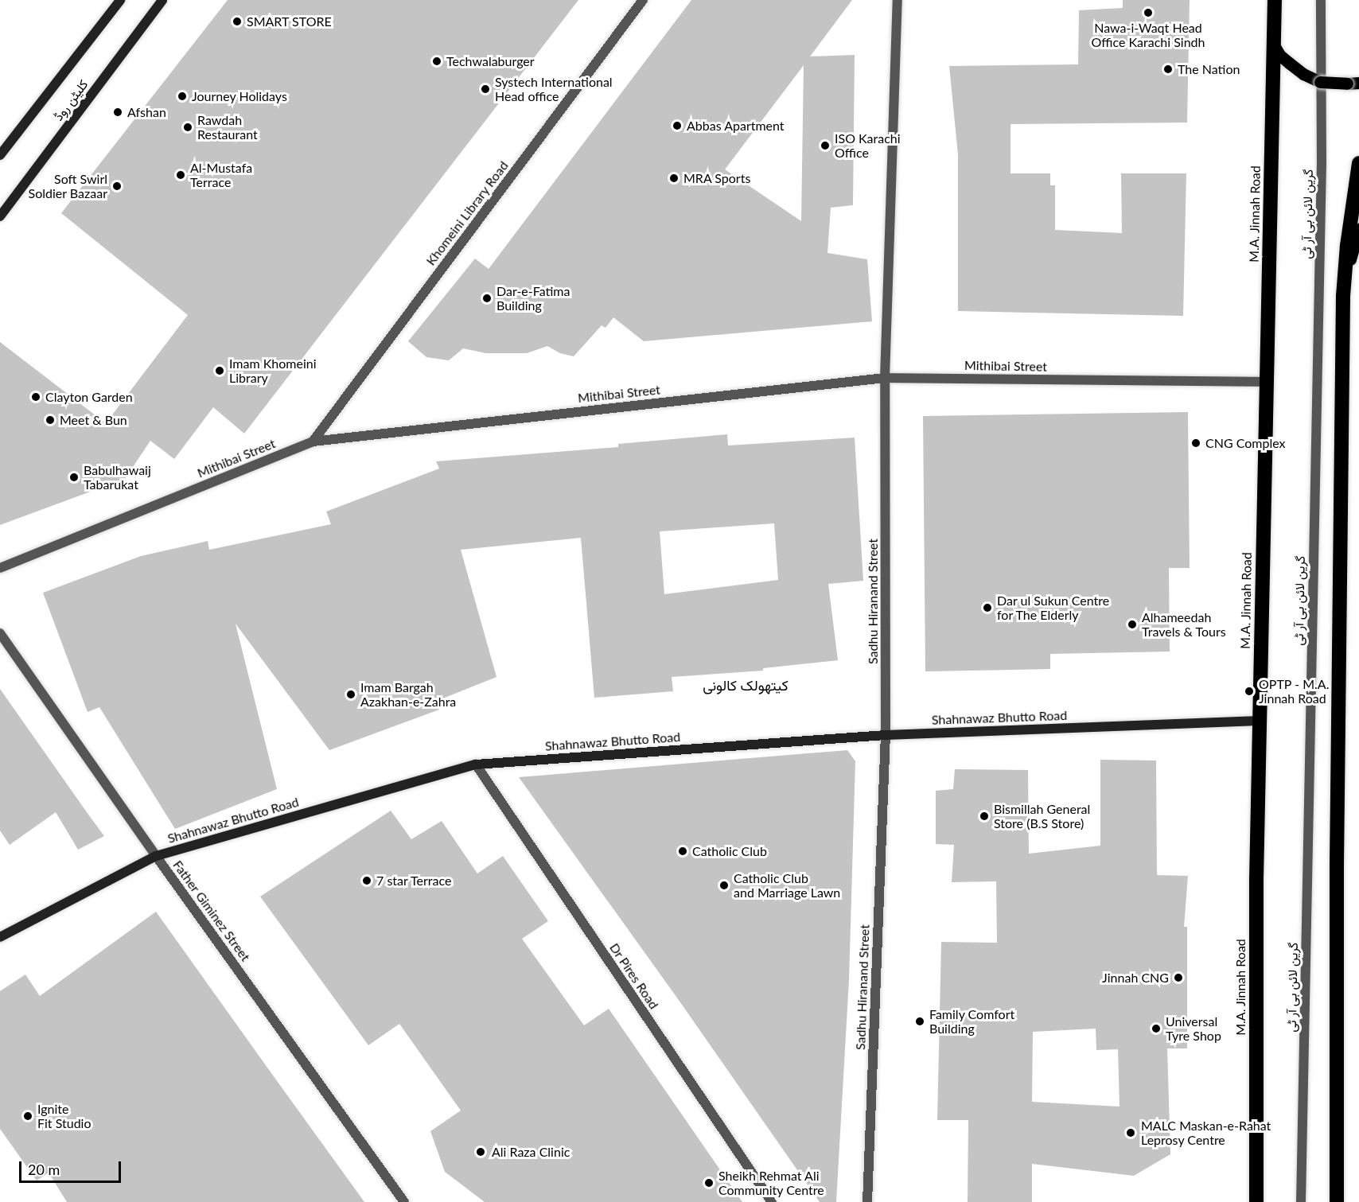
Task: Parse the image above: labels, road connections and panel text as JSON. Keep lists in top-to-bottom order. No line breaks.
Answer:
{"streets":{"highway":["M.A. Jinnah Road"],"street":["کلیٹن روڈ","Khomeini Library Road","گرین لائن بی آر ٹی","Mithibai Street","Sadhu Hiranand Street","Shahnawaz Bhutto Road","Father Giminez Street","Dr Pires Road"]},"crossings":[["Khomeini Library Road","Mithibai Street"],["M.A. Jinnah Road","Mithibai Street"],["M.A. Jinnah Road","Shahnawaz Bhutto Road"],["Mithibai Street","Sadhu Hiranand Street"],["Sadhu Hiranand Street","Shahnawaz Bhutto Road"],["Shahnawaz Bhutto Road","Father Giminez Street"],["Shahnawaz Bhutto Road","Dr Pires Road"]],"districts":["کیتھولک کالونی"],"places":["Nawa-i-Waqt Head Office Karachi Sindh","SMART STORE","Techwalaburger","The Nation","Systech International Head office","Journey Holidays","Afshan","Abbas Apartment","Rawdah Restaurant","ISO Karachi Office","Al-Mustafa Terrace","MRA Sports","Soft Swirl Soldier Bazaar","Dar-e-Fatima Building","Imam Khomeini Library","Clayton Garden","Meet & Bun","CNG Complex","Babulhawaij Tabarukat","Dar ul Sukun Centre for The Elderly","Alhameedah Travels & Tours","OPTP - M.A. Jinnah Road","Imam Bargah Azakhan-e-Zahra","Bismillah General Store (B.S Store)","Catholic Club","7 star Terrace","Catholic Club and Marriage Lawn","Jinnah CNG","Family Comfort Building","Universal Tyre Shop","Ignite Fit Studio","MALC Maskan-e-Rahat Leprosy Centre","Ali Raza Clinic","Sheikh Rehmat Ali Community Centre"],"scale_bar":"20 m"}
